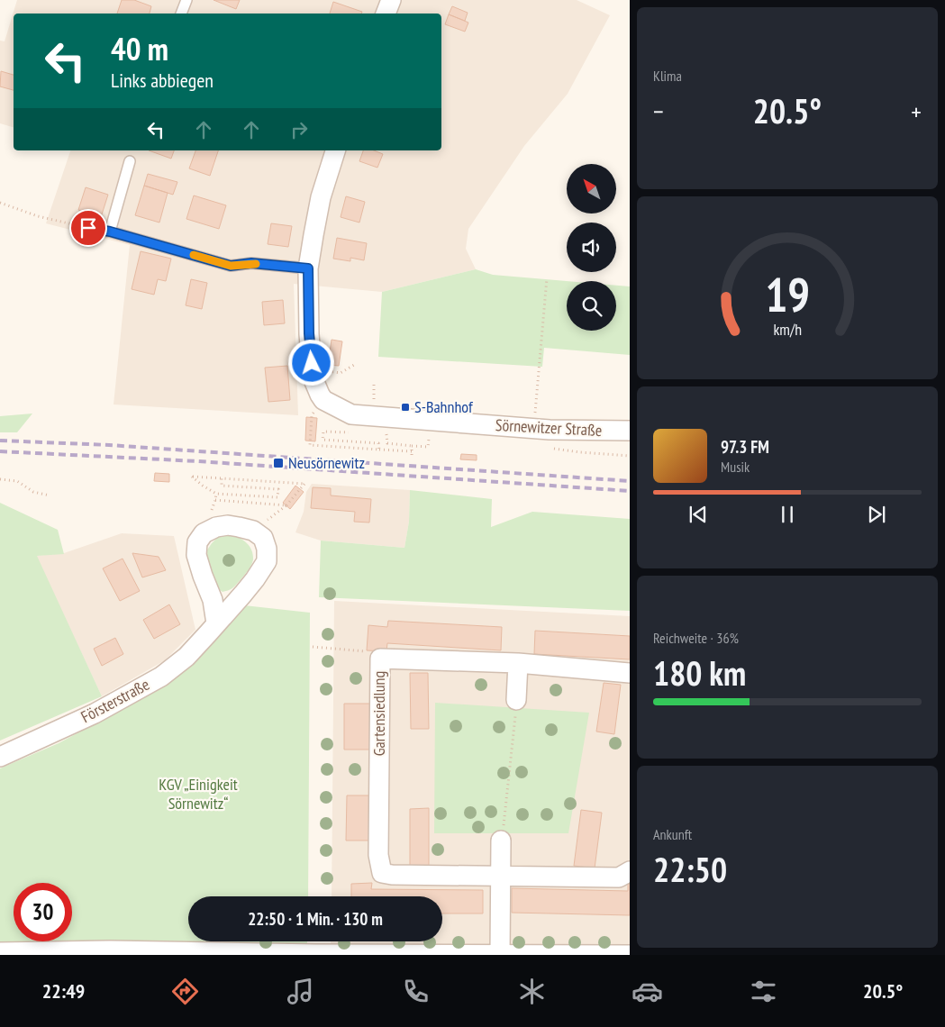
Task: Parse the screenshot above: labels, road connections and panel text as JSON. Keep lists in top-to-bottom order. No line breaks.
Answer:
{"streets":{"street":["Sörnewitzer Straße","Försterstraße","Gartensiedlung"]},"parks":["KGV „Einigkeit Sörnewitz“"],"places":{"transit":["S-Bahnhof","Neusörnewitz"]},"north":"top left","page":{"tile":["Klima",["Reichweite · 36%","180 km"],["Ankunft","22:50"]],"turn":["40 m","Links abbiegen"],"heat":["−","20.5°","+"],"song":["97.3 FM","Musik"],"limit":"30","trip":"22:50 · 1 Min. · 130 m","tabs":["22:49","20.5°"],"gauge":["19","km/h"]}}
